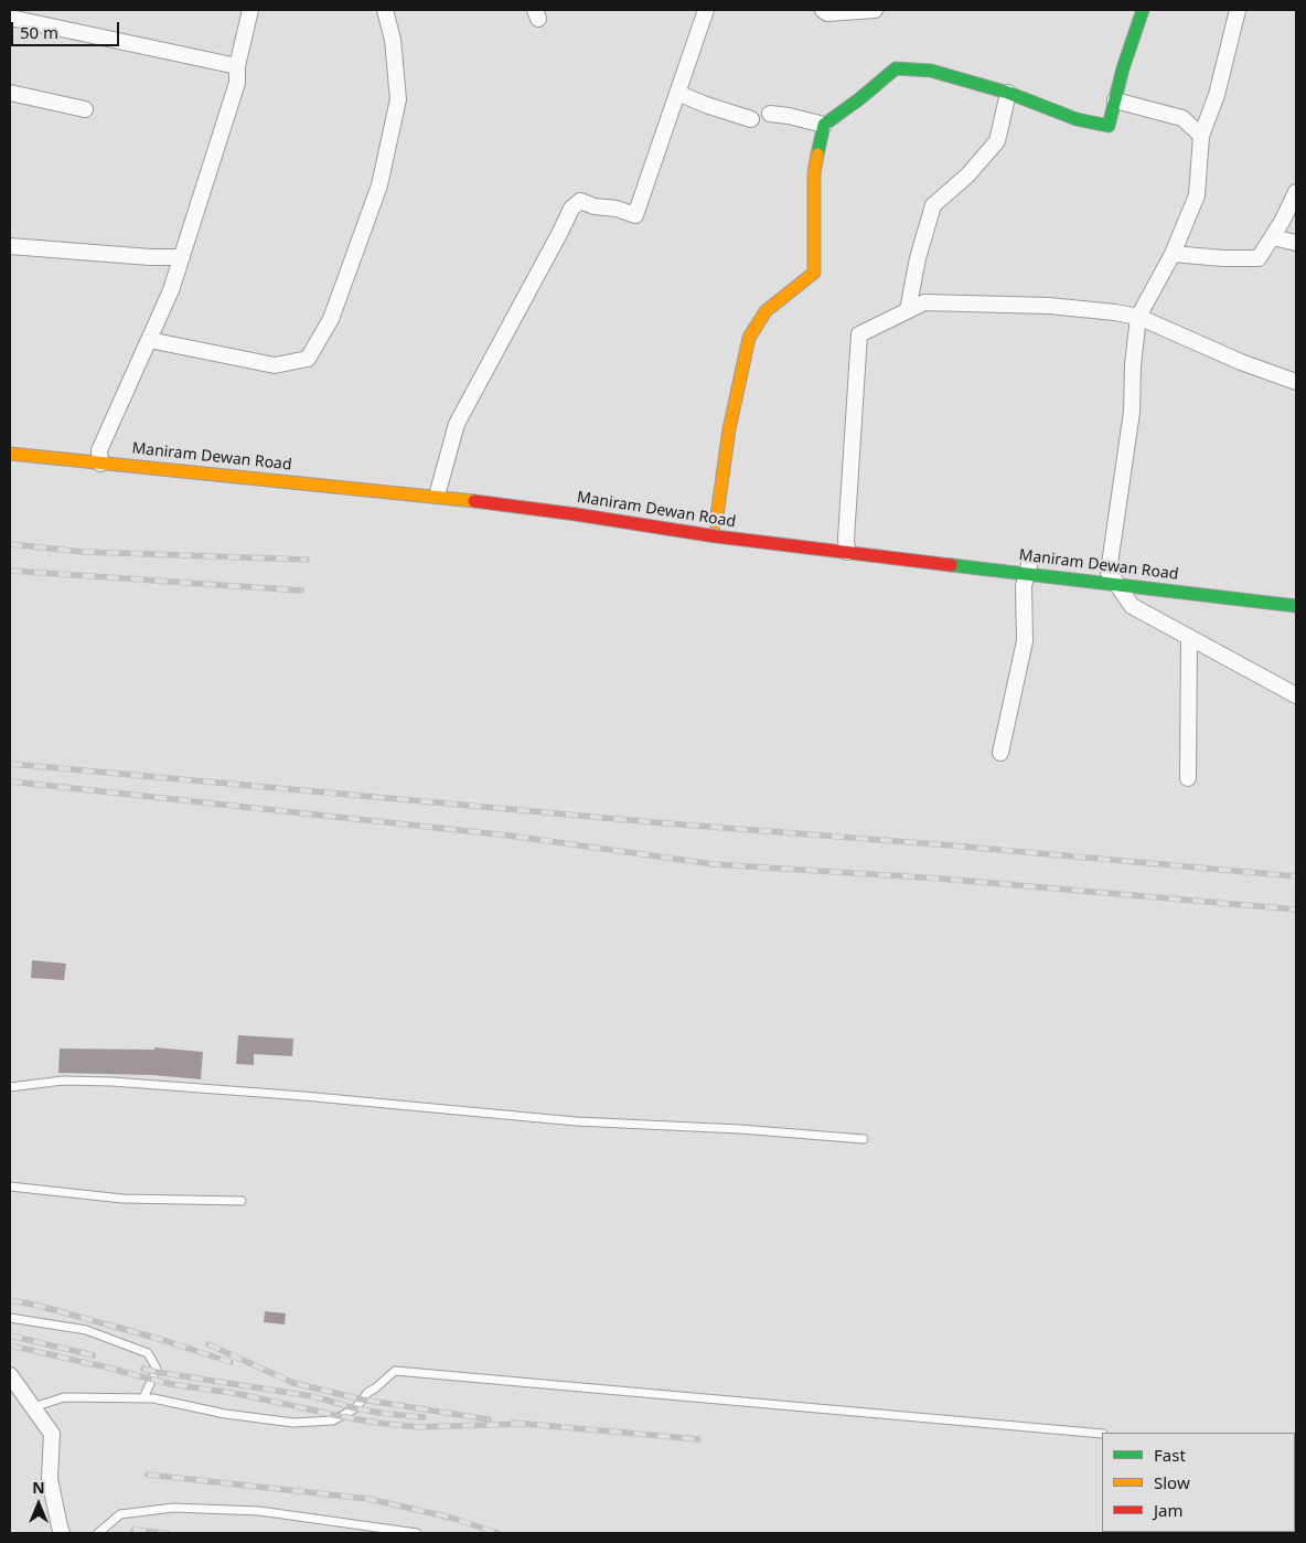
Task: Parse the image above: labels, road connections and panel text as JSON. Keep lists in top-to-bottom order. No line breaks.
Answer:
{"streets":{"main road":["Maniram Dewan Road"]},"legend":["Fast","Slow","Jam"],"scale_bar":"50 m","north":"top"}
